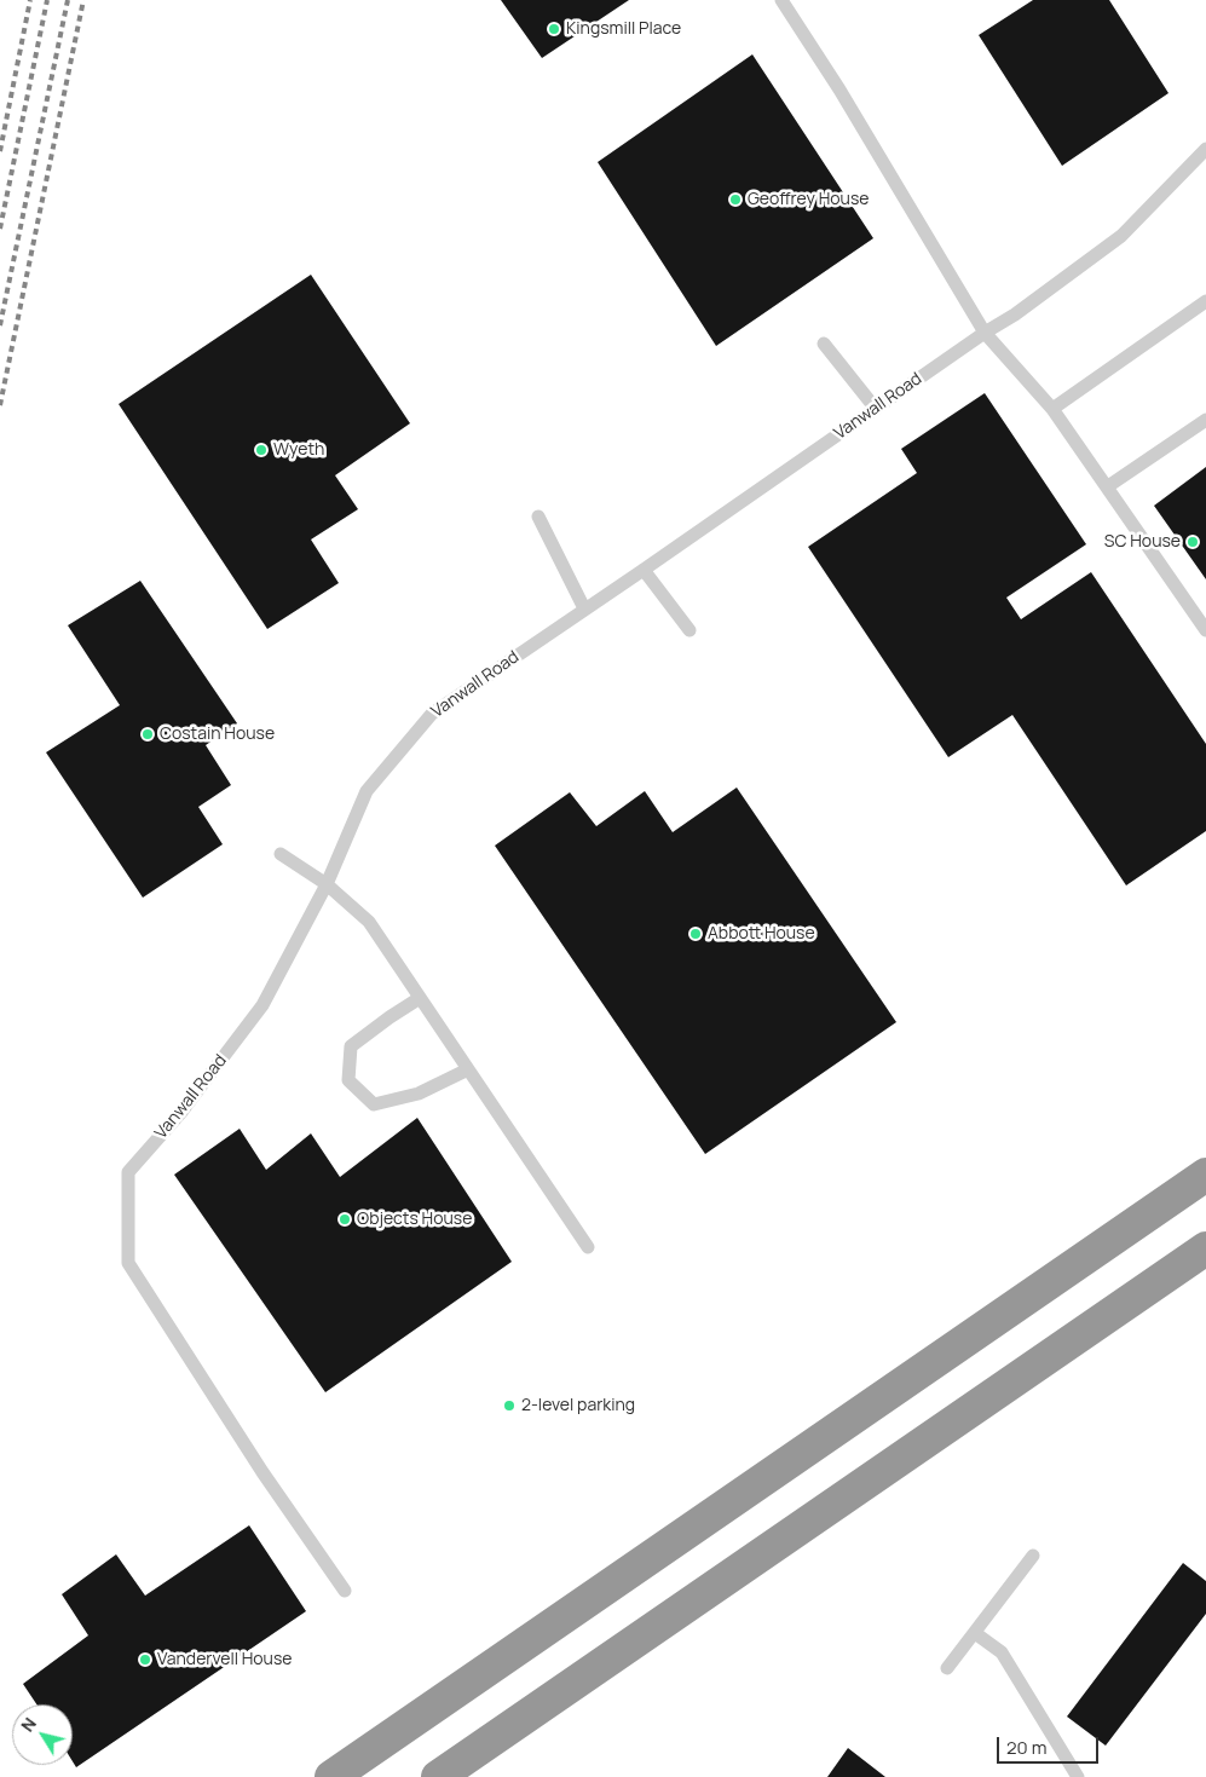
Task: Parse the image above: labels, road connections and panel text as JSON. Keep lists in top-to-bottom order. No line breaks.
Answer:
{"streets":{"lane":["Vanwall Road"]},"places":["Kingsmill Place","Geoffrey House","Wyeth","SC House","Costain House","Abbott House","Objects House","2-level parking","Vandervell House"],"scale_bar":"20 m","north":"top left"}
